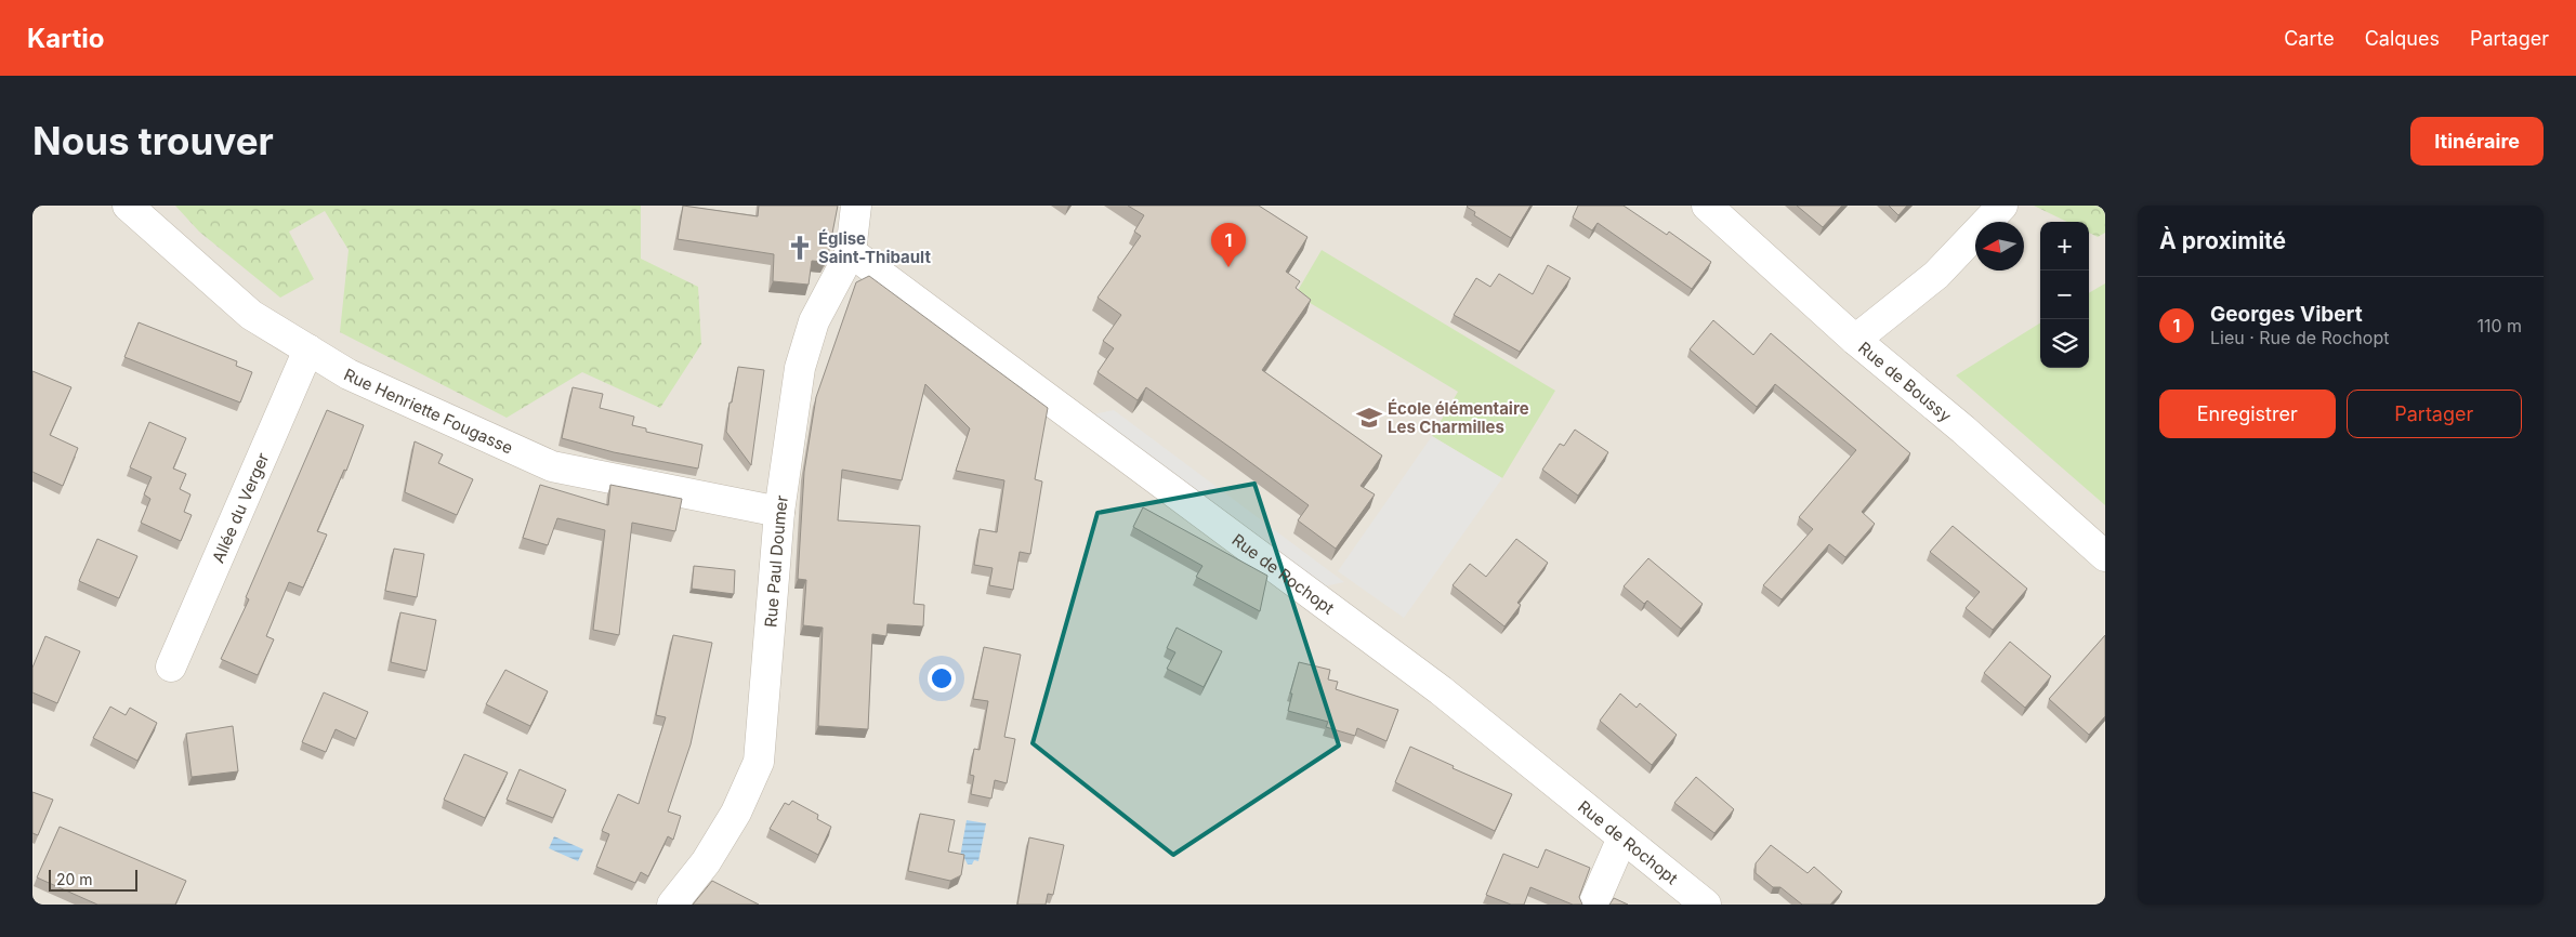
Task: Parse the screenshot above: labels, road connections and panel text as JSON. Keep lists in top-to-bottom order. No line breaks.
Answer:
{"streets":{"street":["Rue de Boussy","Rue Henriette Fougasse","Allée du Verger","Rue Paul Doumer","Rue de Rochopt"]},"crossings":[["Rue Henriette Fougasse","Allée du Verger"],["Rue Henriette Fougasse","Rue Paul Doumer"],["Rue Paul Doumer","Rue de Rochopt"]],"places":{"church":["Église Saint-Thibault"],"school or university":["École élémentaire Les Charmilles"]},"scale_bar":"20 m","north":"left","page":{"header":"Kartio","nav":["Carte","Calques","Partager"],"buttons":["Itinéraire",["Enregistrer","Partager"]],"title":"Nous trouver","heading":"À proximité","map_buttons":["+","−"],"pins":"1","list":[{"mark":"1","name":"Georges Vibert","note":"Lieu · Rue de Rochopt","value":"110 m"}],"scale":"20 m"}}
